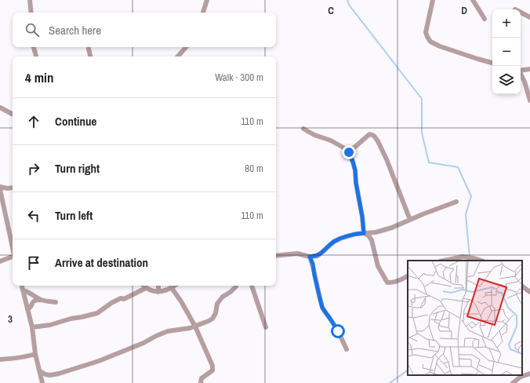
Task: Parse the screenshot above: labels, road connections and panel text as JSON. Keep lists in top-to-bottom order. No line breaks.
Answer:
{"page":{"map_buttons":["+","−"],"search":"Search here","heading":["4 min","Walk · 300 m"],"list":[["Continue","110 m"],["Turn right","80 m"],["Turn left","110 m"],"Arrive at destination"]},"grid":{"columns":["C","D"],"rows":["3"]}}
